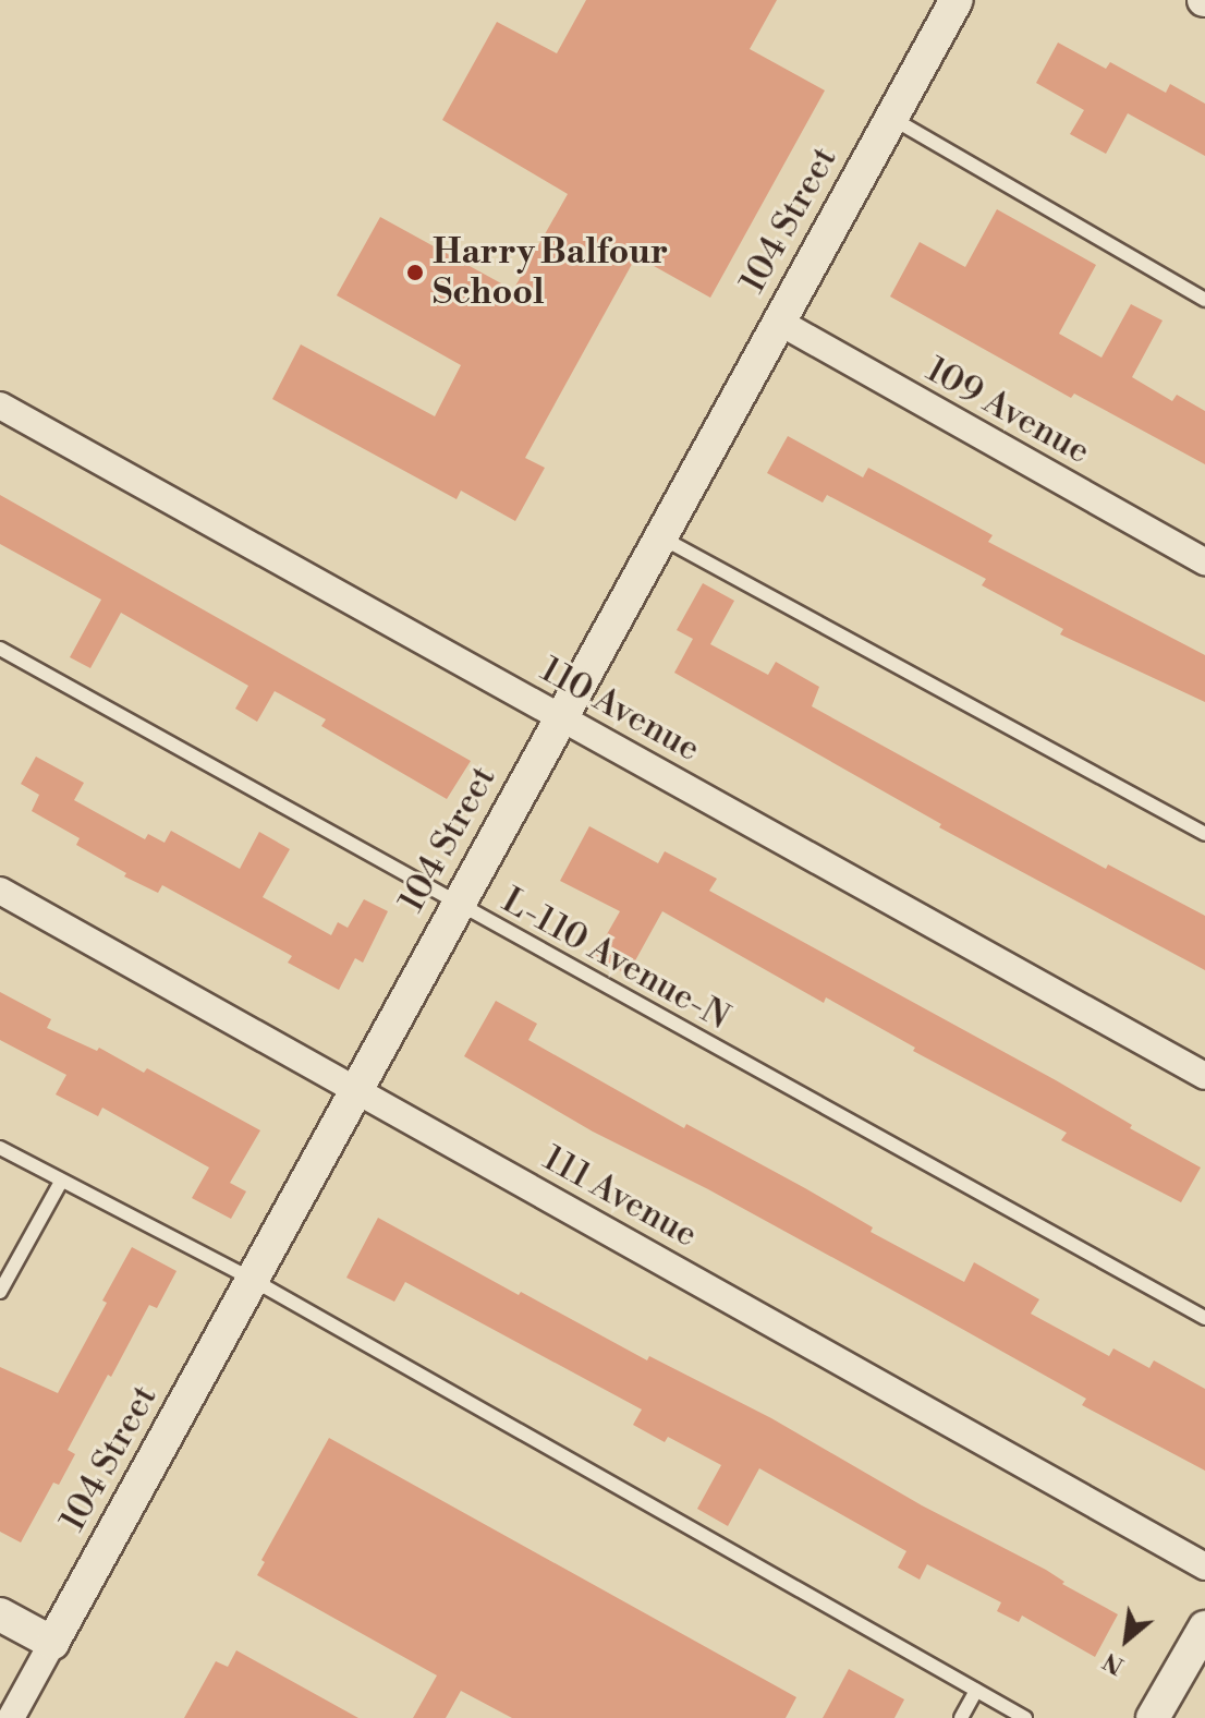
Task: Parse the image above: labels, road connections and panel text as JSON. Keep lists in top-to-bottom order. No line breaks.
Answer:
{"streets":{"street":["104 Street","109 Avenue","110 Avenue","111 Avenue"],"lane":["L-110 Avenue-N"]},"crossings":[["104 Street","109 Avenue"],["104 Street","110 Avenue"],["104 Street","L-110 Avenue-N"],["104 Street","111 Avenue"]],"places":["Harry Balfour School"],"north":"bottom left"}
